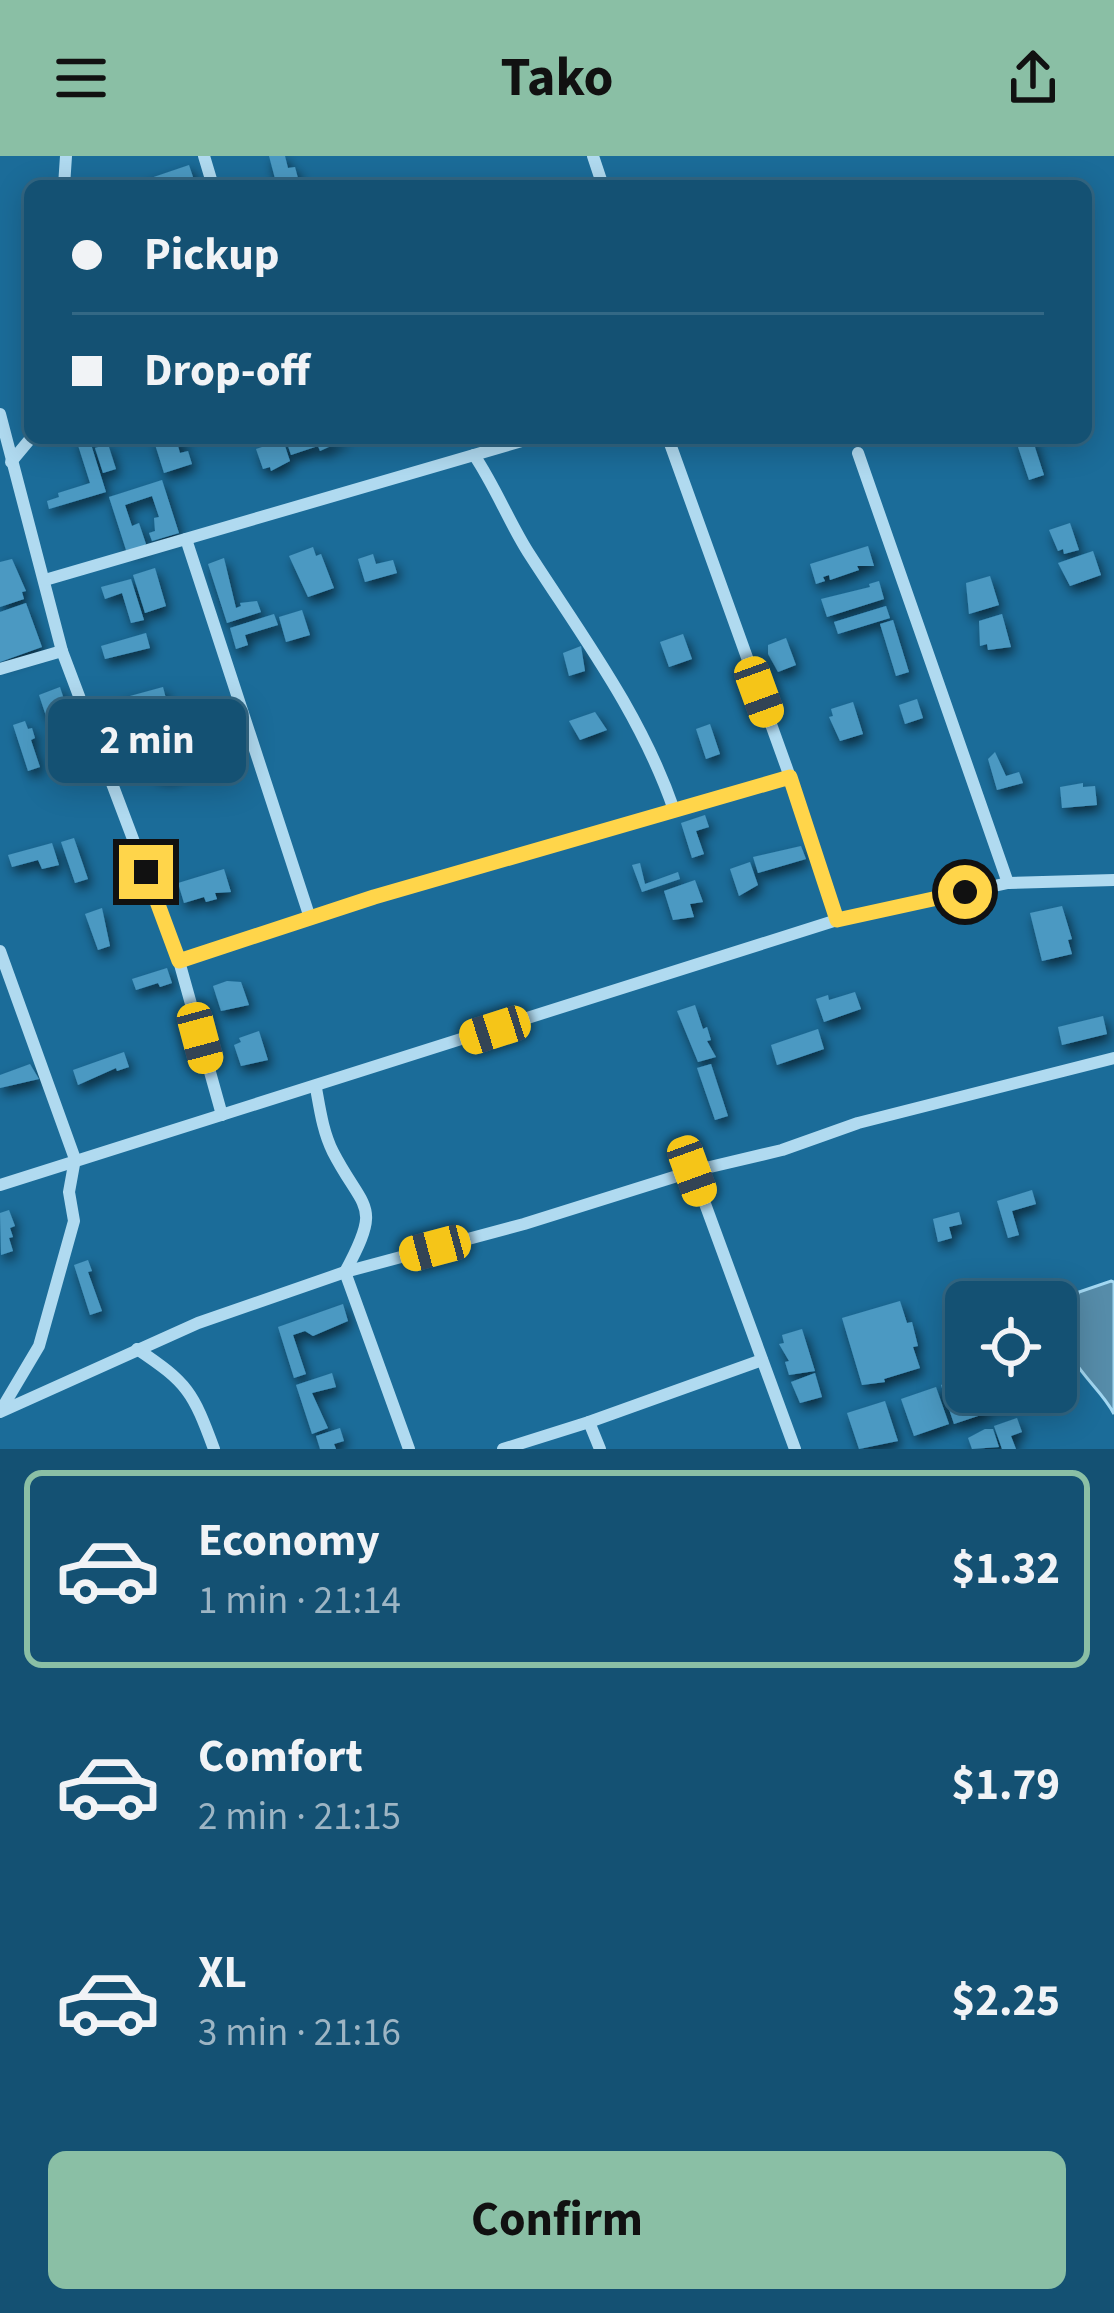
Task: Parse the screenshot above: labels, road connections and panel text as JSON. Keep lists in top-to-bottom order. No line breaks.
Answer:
{"page":{"header":"Tako","banner":["Pickup","Drop-off"],"bubble":"2 min","list":[{"name":"Economy","note":"1 min · 21:14","value":"$1.32"},{"name":"Comfort","note":"2 min · 21:15","value":"$1.79"},{"name":"XL","note":"3 min · 21:16","value":"$2.25"}],"buttons":"Confirm"}}
